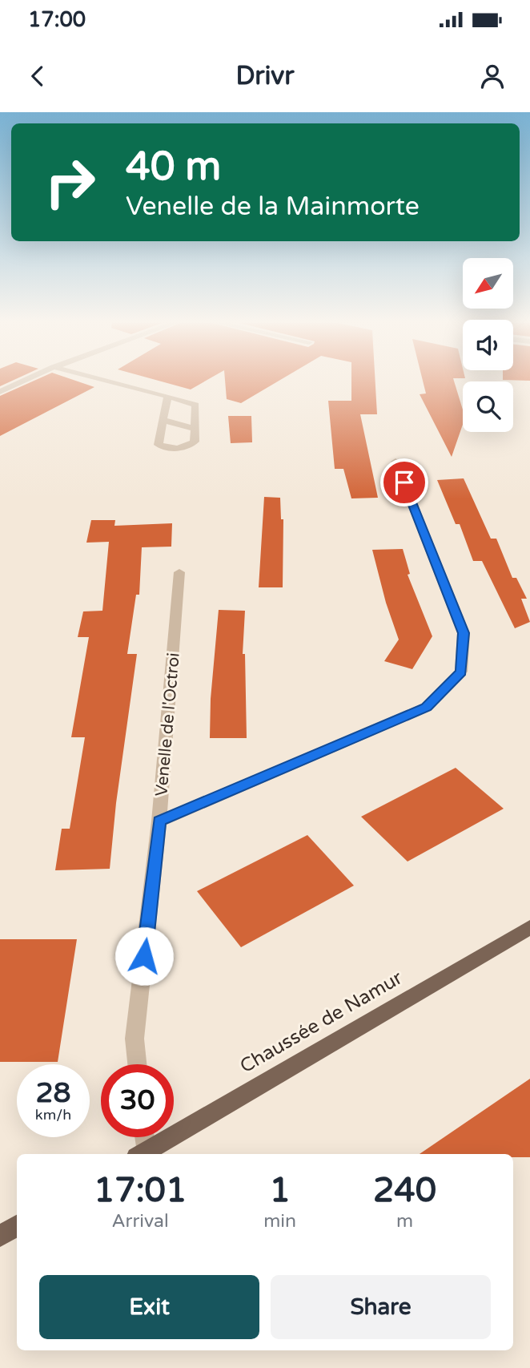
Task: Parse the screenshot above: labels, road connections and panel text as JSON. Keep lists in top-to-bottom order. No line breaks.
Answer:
{"streets":{"main road":["Chaussée de Namur"],"street":["Venelle de l'Octroi"]},"north":"bottom left","page":{"status":"17:00","header":"Drivr","turn":["40 m","Venelle de la Mainmorte"],"speed":"28 km/h","limit":"30","eta":["17:01","Arrival","1","min","240","m"],"buttons":["Exit","Share"]}}
